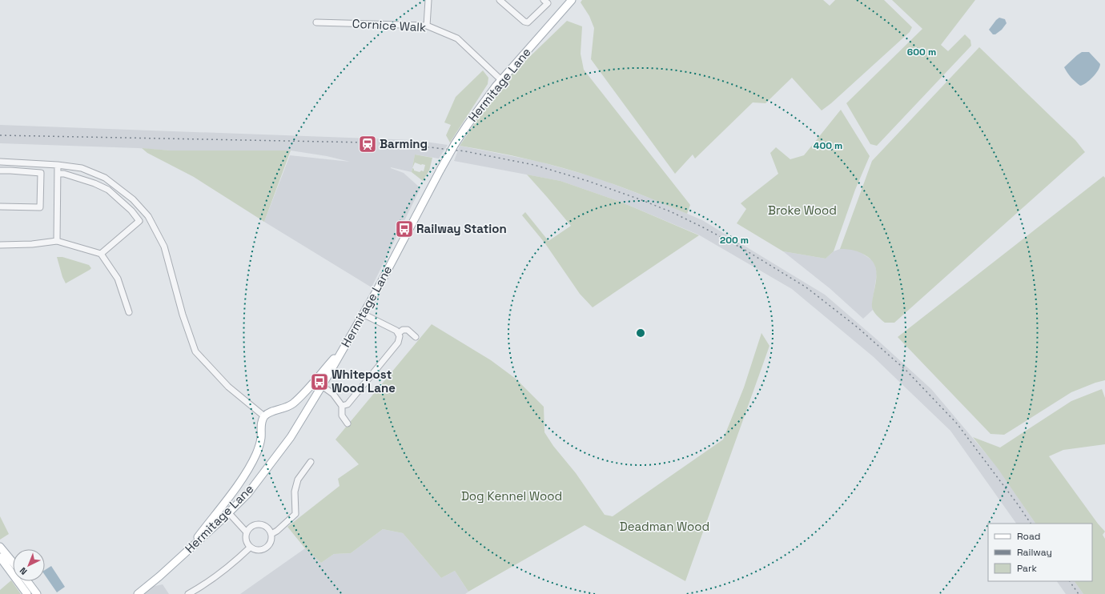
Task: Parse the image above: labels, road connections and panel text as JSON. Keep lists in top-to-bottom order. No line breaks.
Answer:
{"streets":{"main road":["Hermitage Lane"],"street":["Cornice Walk"]},"crossings":[["Cornice Walk","Hermitage Lane"]],"parks":["Broke Wood","Dog Kennel Wood","Deadman Wood"],"places":{"station":["Barming"],"bus stop":["Railway Station","Whitepost Wood Lane"]},"legend":["Road","Railway","Park"],"north":"bottom left","rings":["600 m","400 m","200 m"]}
